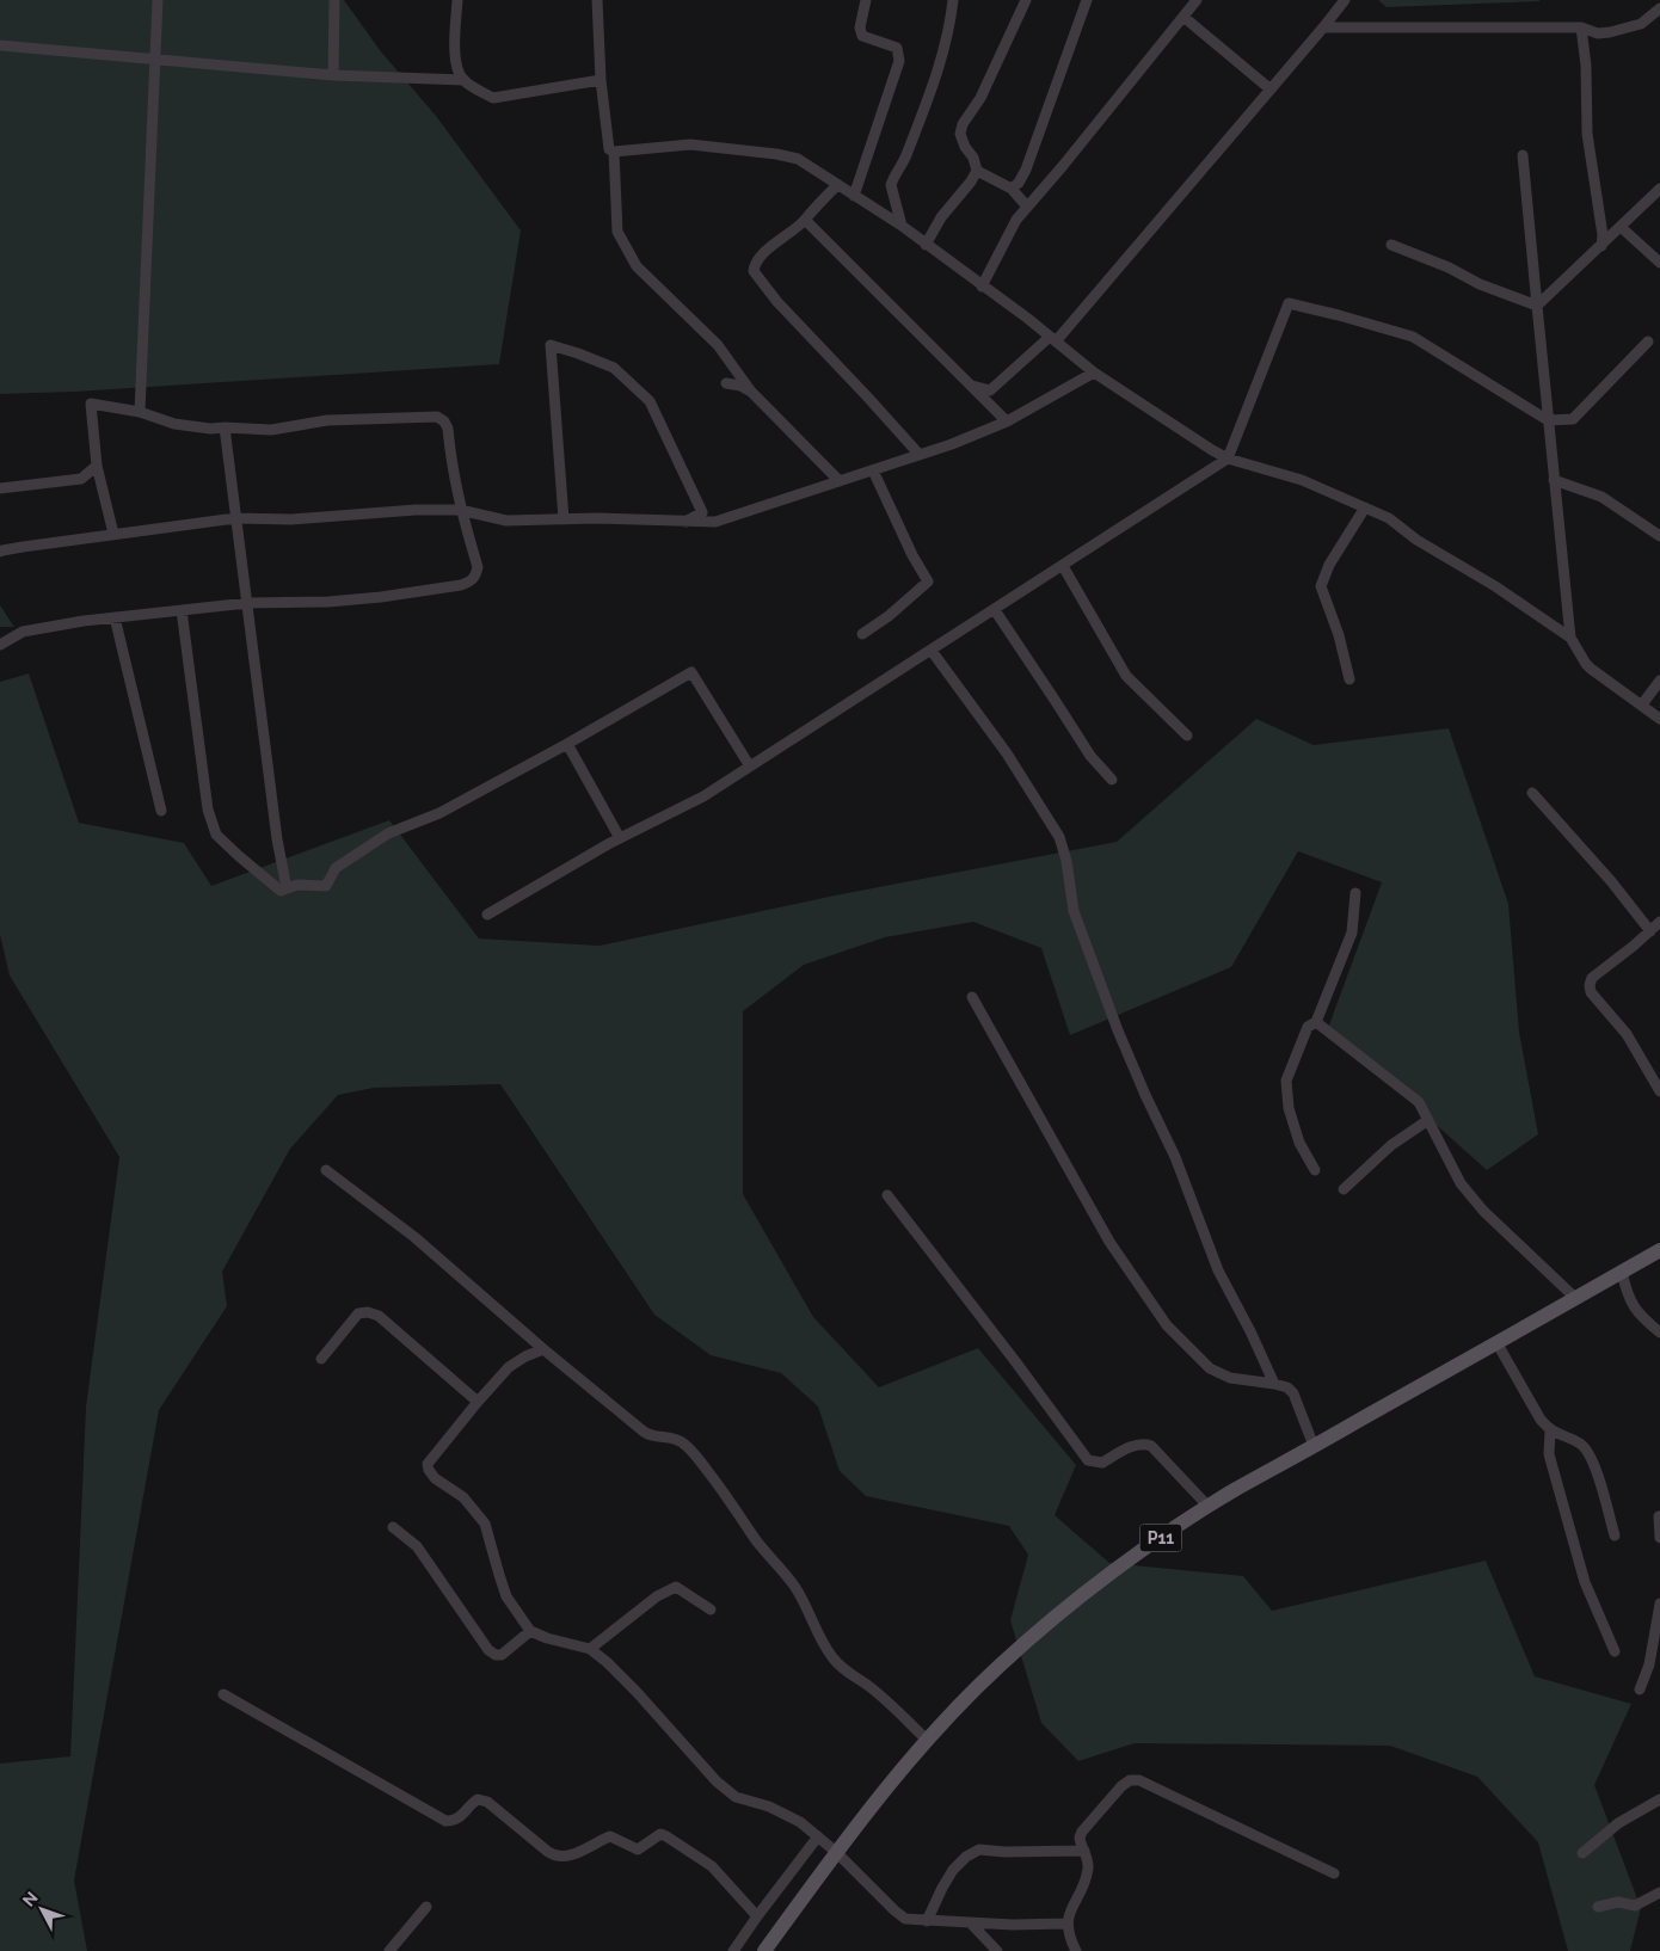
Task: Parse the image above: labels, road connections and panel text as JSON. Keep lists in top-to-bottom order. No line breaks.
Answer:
{"streets":{"main road":["P11"]},"north":"top left"}
